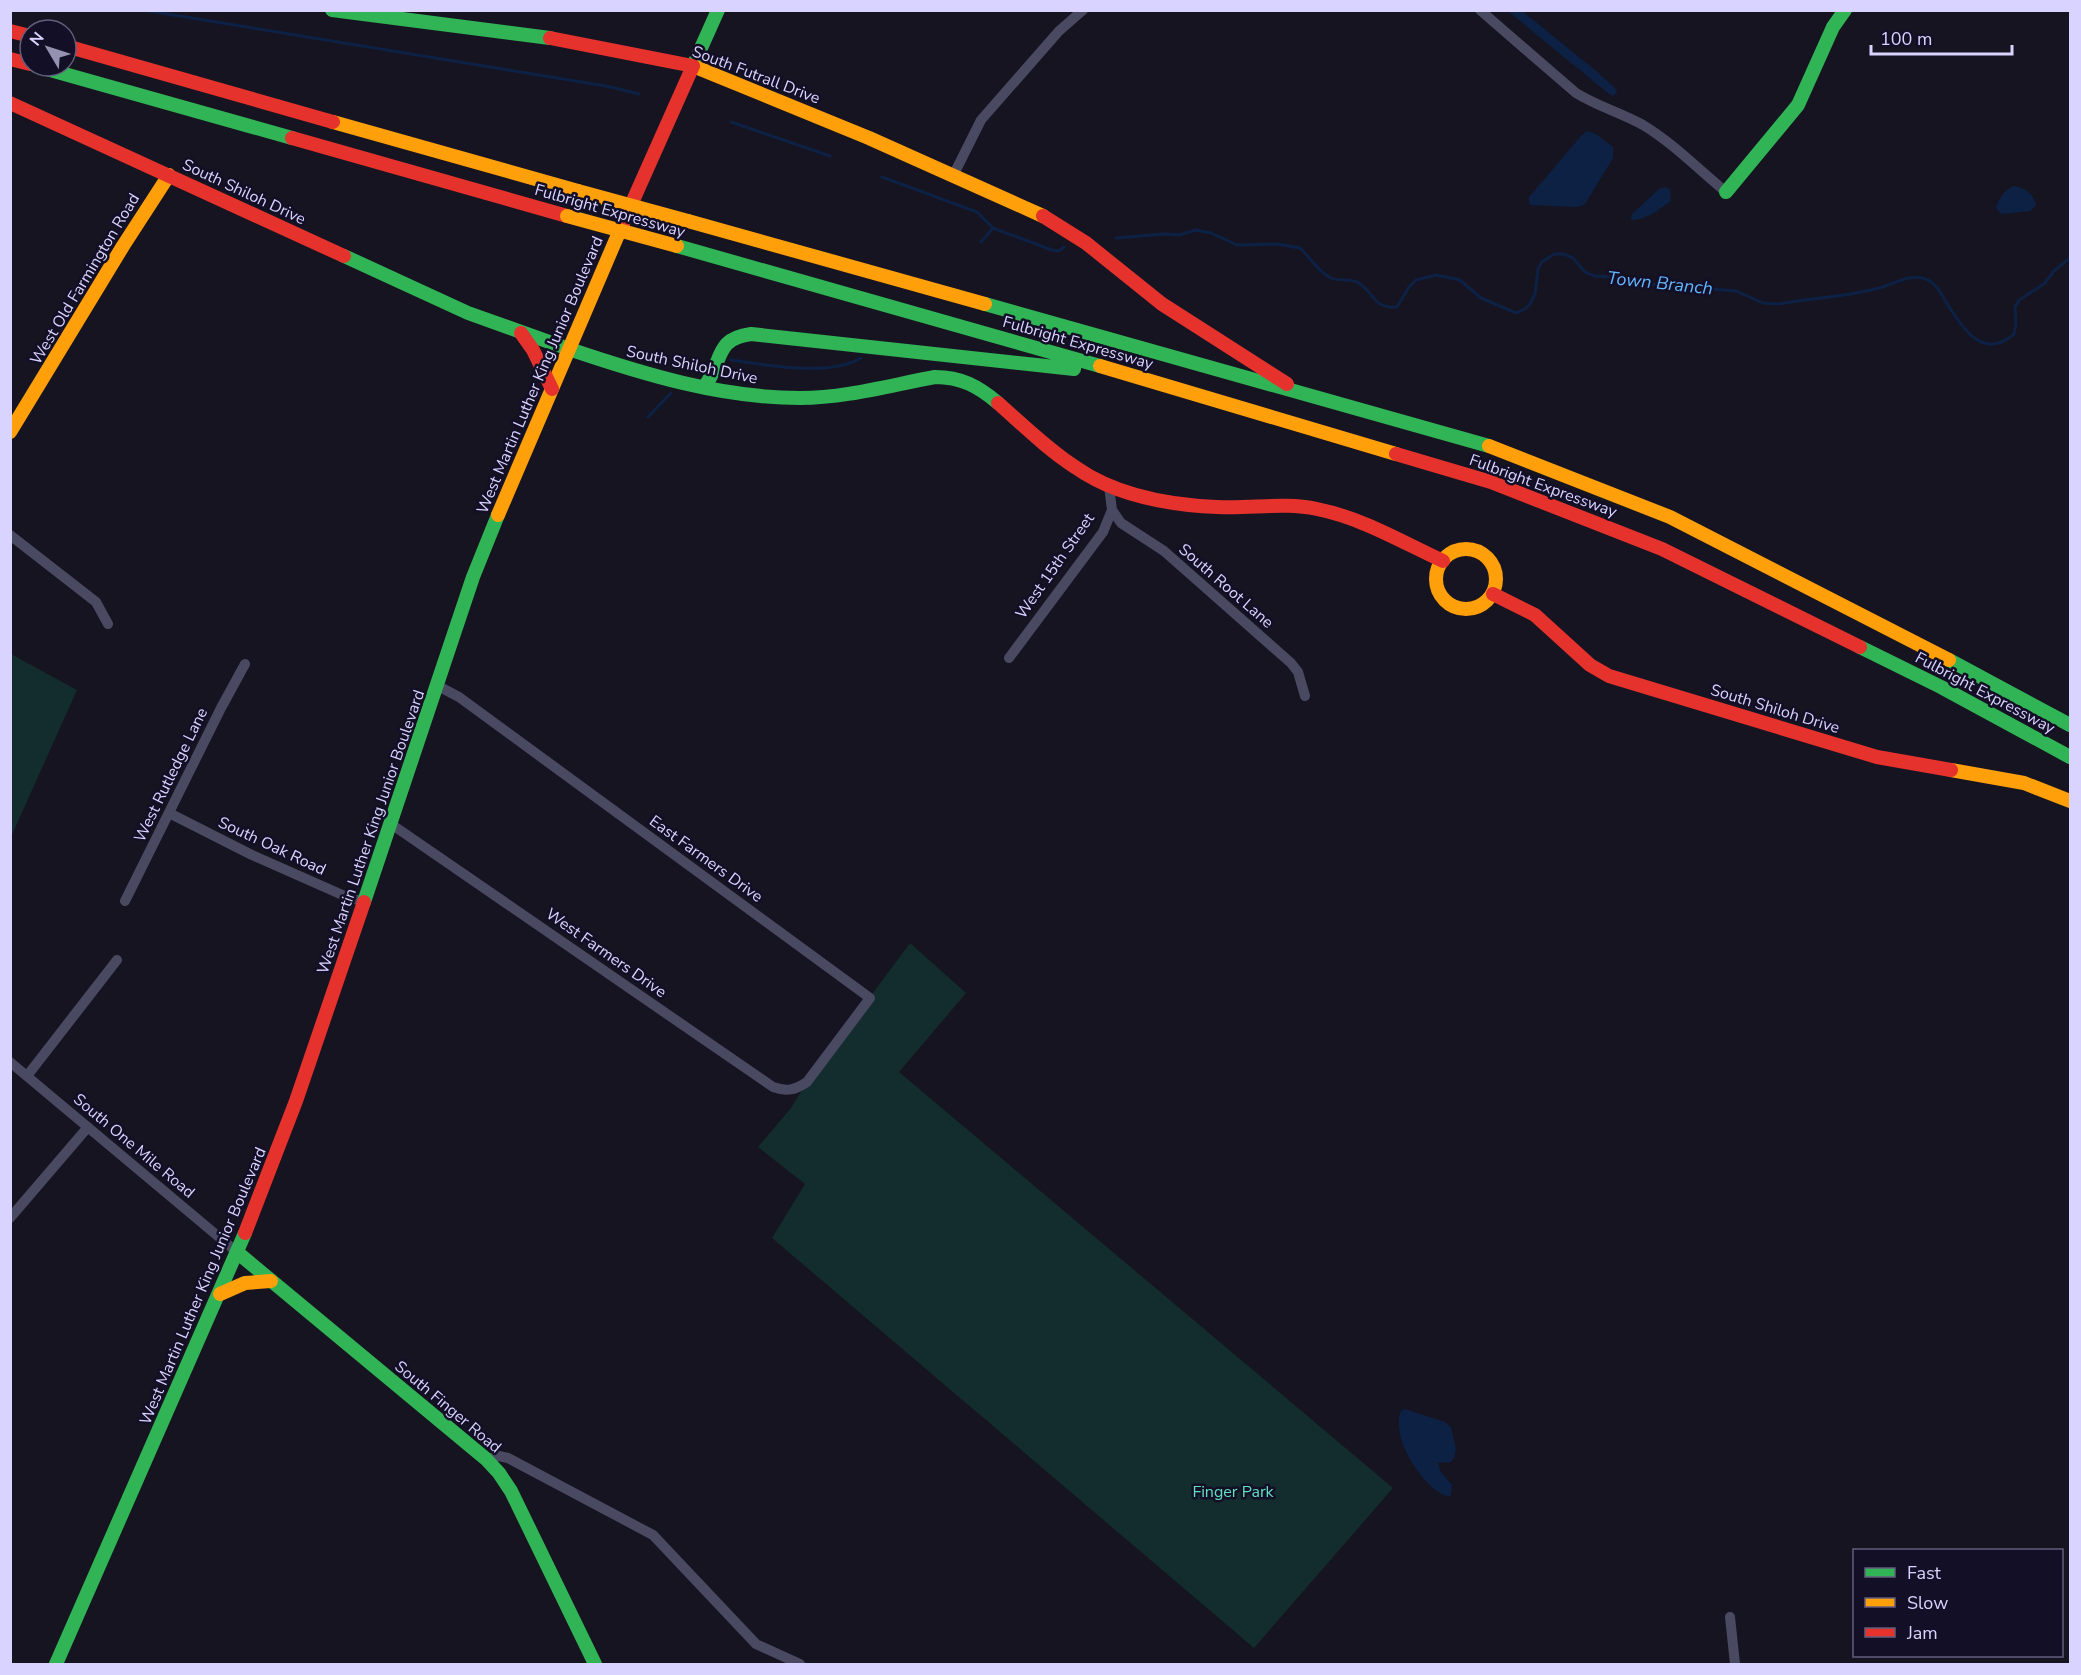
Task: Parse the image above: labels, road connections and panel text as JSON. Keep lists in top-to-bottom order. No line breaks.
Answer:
{"streets":{"main road":["South Futrall Drive","South Shiloh Drive","Fulbright Expressway","West Old Farmington Road","West Martin Luther King Junior Boulevard","South Finger Road"],"street":["West 15th Street","South Root Lane","West Rutledge Lane","South Oak Road","East Farmers Drive","West Farmers Drive","South One Mile Road"]},"crossings":[["South Futrall Drive","Fulbright Expressway"],["South Futrall Drive","West Martin Luther King Junior Boulevard"],["South Shiloh Drive","West Old Farmington Road"],["South Shiloh Drive","West Martin Luther King Junior Boulevard"],["South Shiloh Drive","West 15th Street"],["West Martin Luther King Junior Boulevard","South Oak Road"],["West Martin Luther King Junior Boulevard","East Farmers Drive"],["West Martin Luther King Junior Boulevard","West Farmers Drive"],["West Martin Luther King Junior Boulevard","South One Mile Road"],["West Martin Luther King Junior Boulevard","South Finger Road"],["West 15th Street","South Root Lane"],["West Rutledge Lane","South Oak Road"],["East Farmers Drive","West Farmers Drive"],["South One Mile Road","South Finger Road"]],"water":["Town Branch"],"parks":["Finger Park"],"legend":["Fast","Slow","Jam"],"scale_bar":"100 m","north":"top left"}
